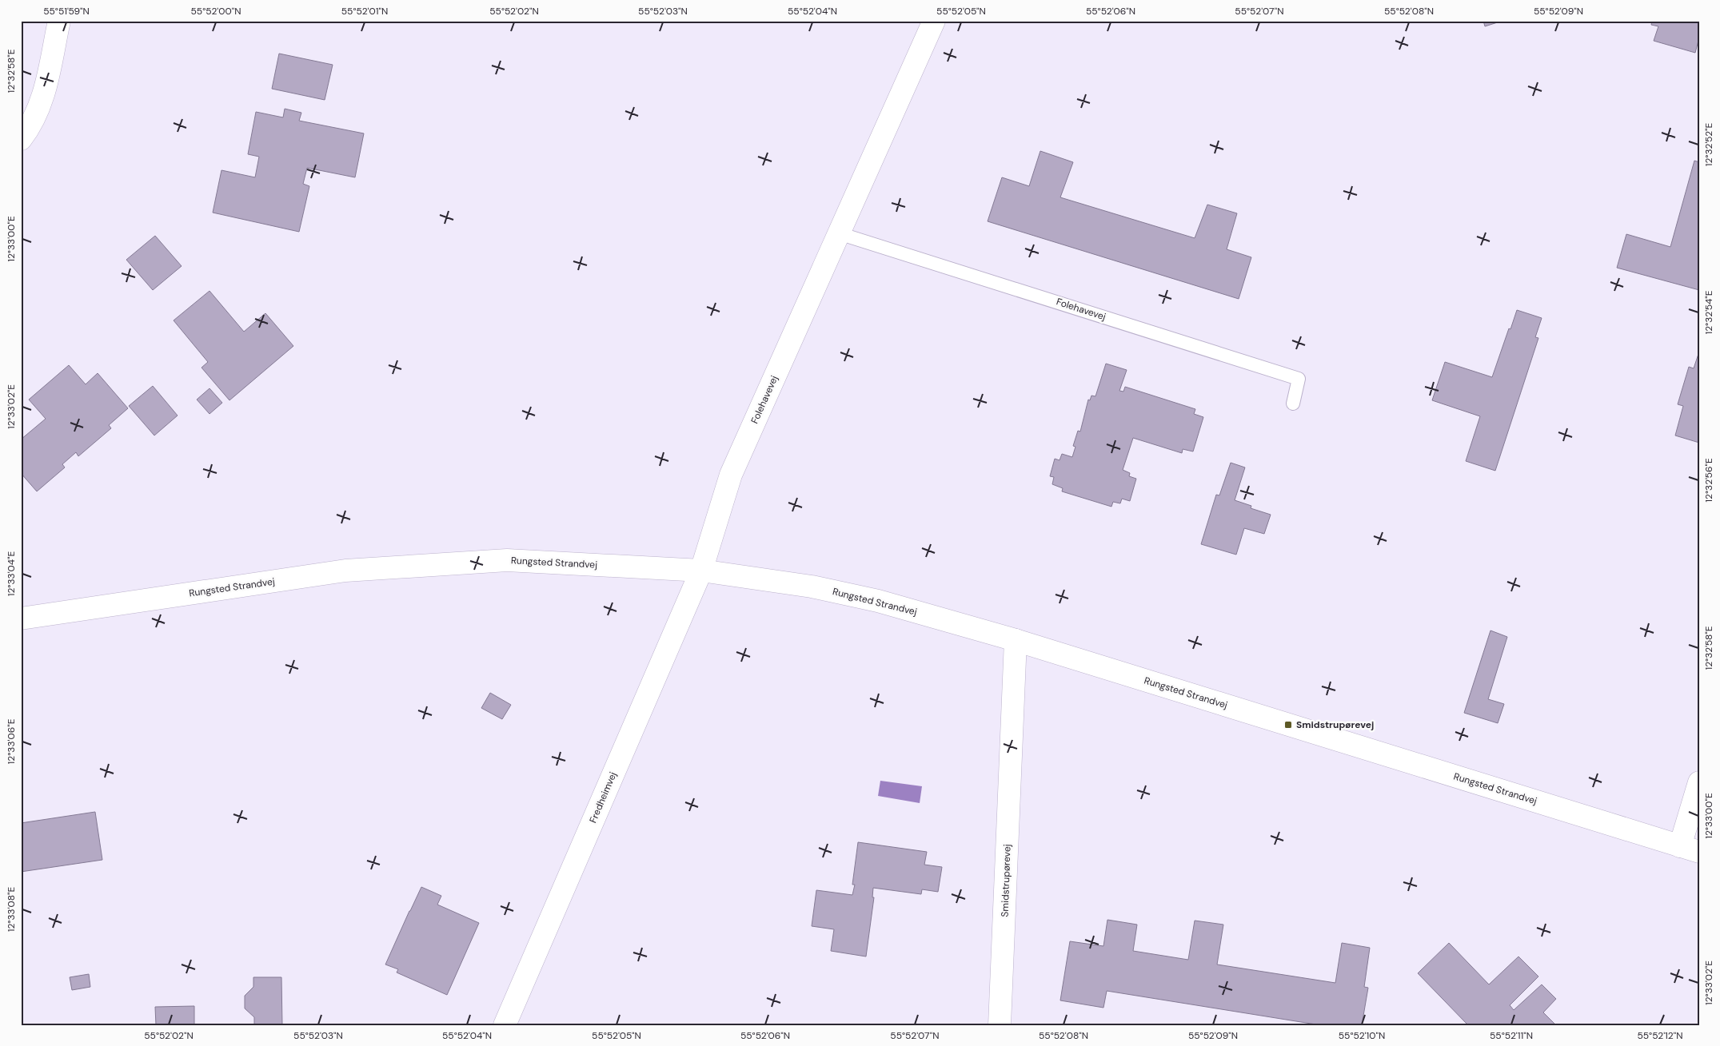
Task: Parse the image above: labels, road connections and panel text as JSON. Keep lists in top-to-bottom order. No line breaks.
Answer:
{"streets":{"main road":["Folehavevej","Rungsted Strandvej","Fredheimvej","Smidstrupørevej"]},"crossings":[["Folehavevej","Rungsted Strandvej"],["Folehavevej","Fredheimvej"],["Rungsted Strandvej","Fredheimvej"],["Rungsted Strandvej","Smidstrupørevej"]],"places":{"transit":["Smidstrupørevej"]},"coordinates":["55°51'59\"N","55°52'00\"N","55°52'01\"N","55°52'02\"N","55°52'03\"N","55°52'04\"N","55°52'05\"N","55°52'06\"N","55°52'07\"N","55°52'08\"N","55°52'09\"N","12°32'58\"E","12°32'52\"E","12°33'00\"E","12°32'54\"E","12°33'02\"E","12°32'56\"E","12°33'04\"E","12°33'06\"E","12°33'08\"E","55°52'10\"N","55°52'11\"N","55°52'12\"N"]}
